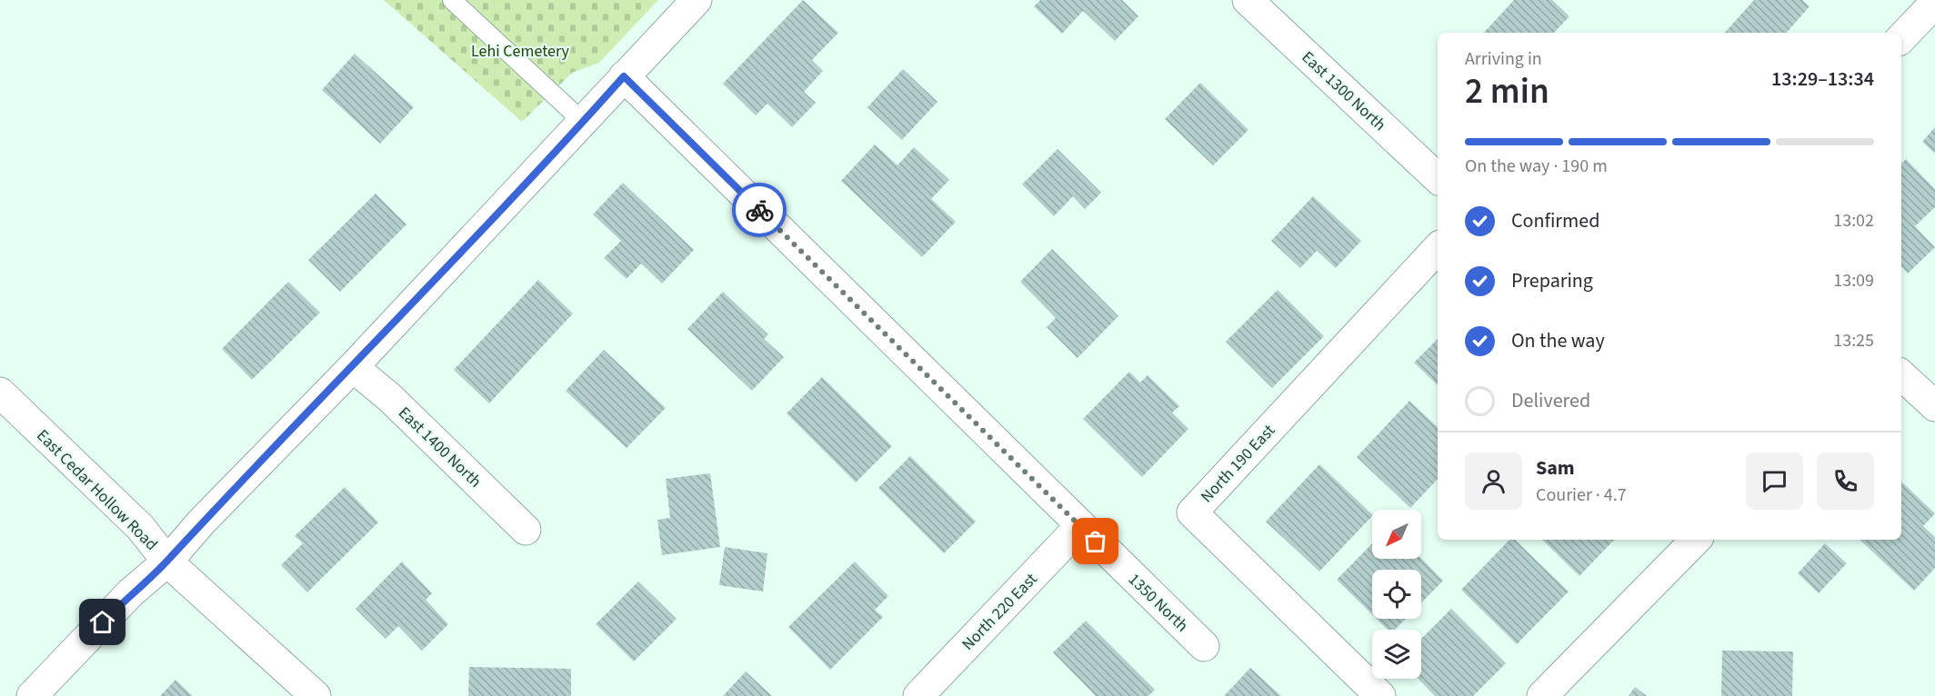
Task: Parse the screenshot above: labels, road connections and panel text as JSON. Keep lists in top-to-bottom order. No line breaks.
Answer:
{"streets":{"street":["East 1300 North","East 1400 North","North 190 East","East Cedar Hollow Road","1350 North","North 220 East"]},"crossings":[["1350 North","North 220 East"]],"parks":["Lehi Cemetery"],"north":"bottom left","page":{"heading":["2 min","Arriving in","13:29–13:34"],"panel":["Sam","Courier · 4.7"],"bar":"On the way · 190 m","list":[["Confirmed","13:02"],["Preparing","13:09"],["On the way","13:25"],"Delivered"]}}
